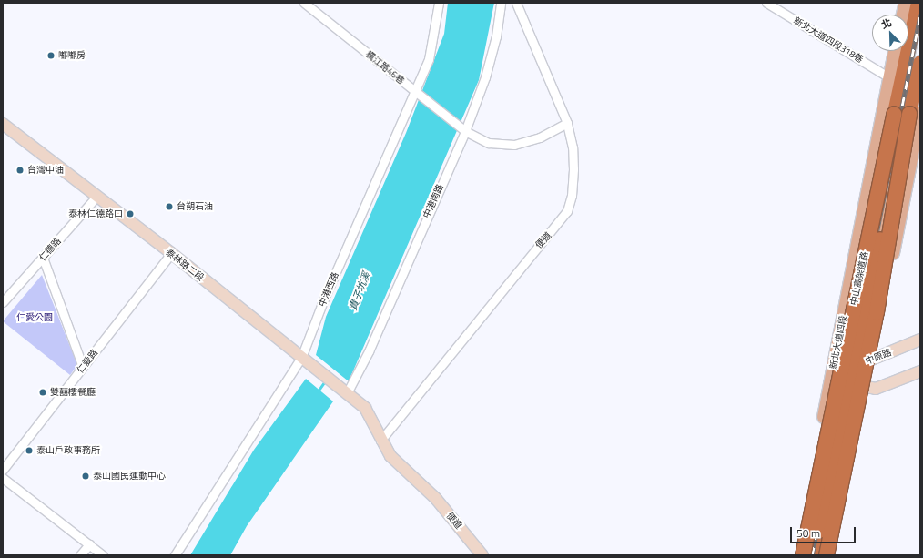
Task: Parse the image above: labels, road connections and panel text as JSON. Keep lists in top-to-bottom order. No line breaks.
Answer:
{"streets":{"highway":["中山高架道路"],"main road":["便道","泰林路二段","新北大道四段","中原路"],"street":["新北大道四段318巷","楓江路46巷","中港南路","仁德路","中港西路","仁愛路"]},"crossings":[["新北大道四段318巷","新北大道四段"],["楓江路46巷","中港南路"],["楓江路46巷","便道"],["楓江路46巷","中港西路"],["中港南路","泰林路二段"],["便道","泰林路二段"],["仁德路","泰林路二段"],["泰林路二段","中港西路"],["泰林路二段","仁愛路"],["新北大道四段","中原路"]],"water":["貴子坑溪"],"parks":["仁愛公園"],"places":["嘟嘟房","台灣中油","台朔石油","泰林仁德路口","雙囍樓餐廳","泰山戶政事務所","泰山國民運動中心"],"scale_bar":"50 m","north":"top left"}
